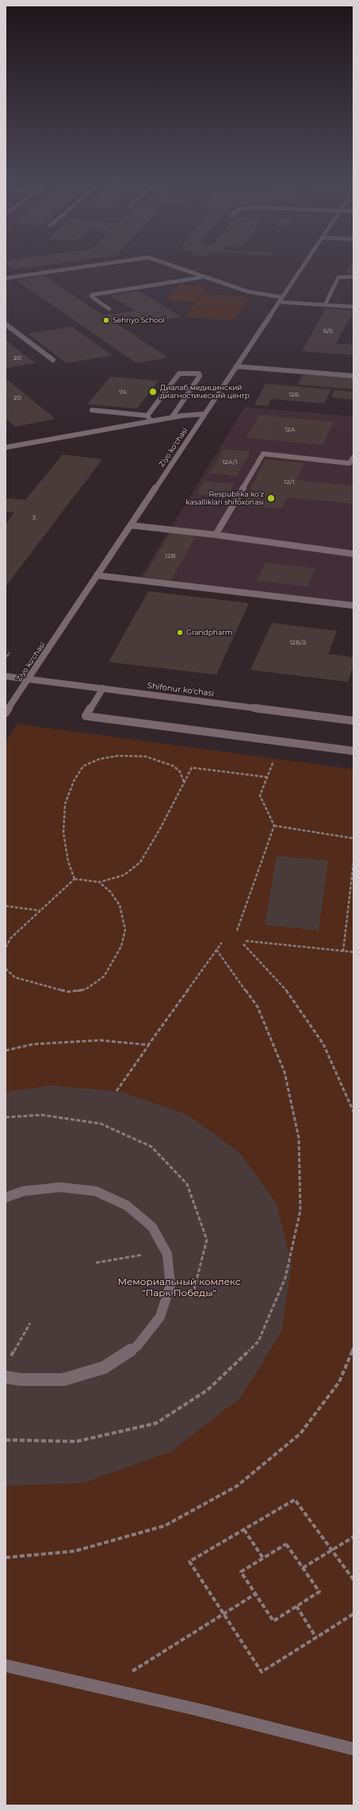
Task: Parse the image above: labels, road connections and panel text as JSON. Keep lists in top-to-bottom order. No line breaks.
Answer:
{"streets":{"street":["Ziyo ko'chasi","Shifonur ko'chasi"]},"crossings":[["Ziyo ko'chasi","Shifonur ko'chasi"]],"parks":["Мемориальный комлекс \"Парк Победы\""],"places":["Sehriyo School","Диалаб медицинский диагностический центр","Respublika ko'z kasalliklari shifoxonasi","Grandpharm"],"house_numbers":["6/5","20","7A","12Б","20","12A","12A/1","12/1","3","12В","12В/2"]}
